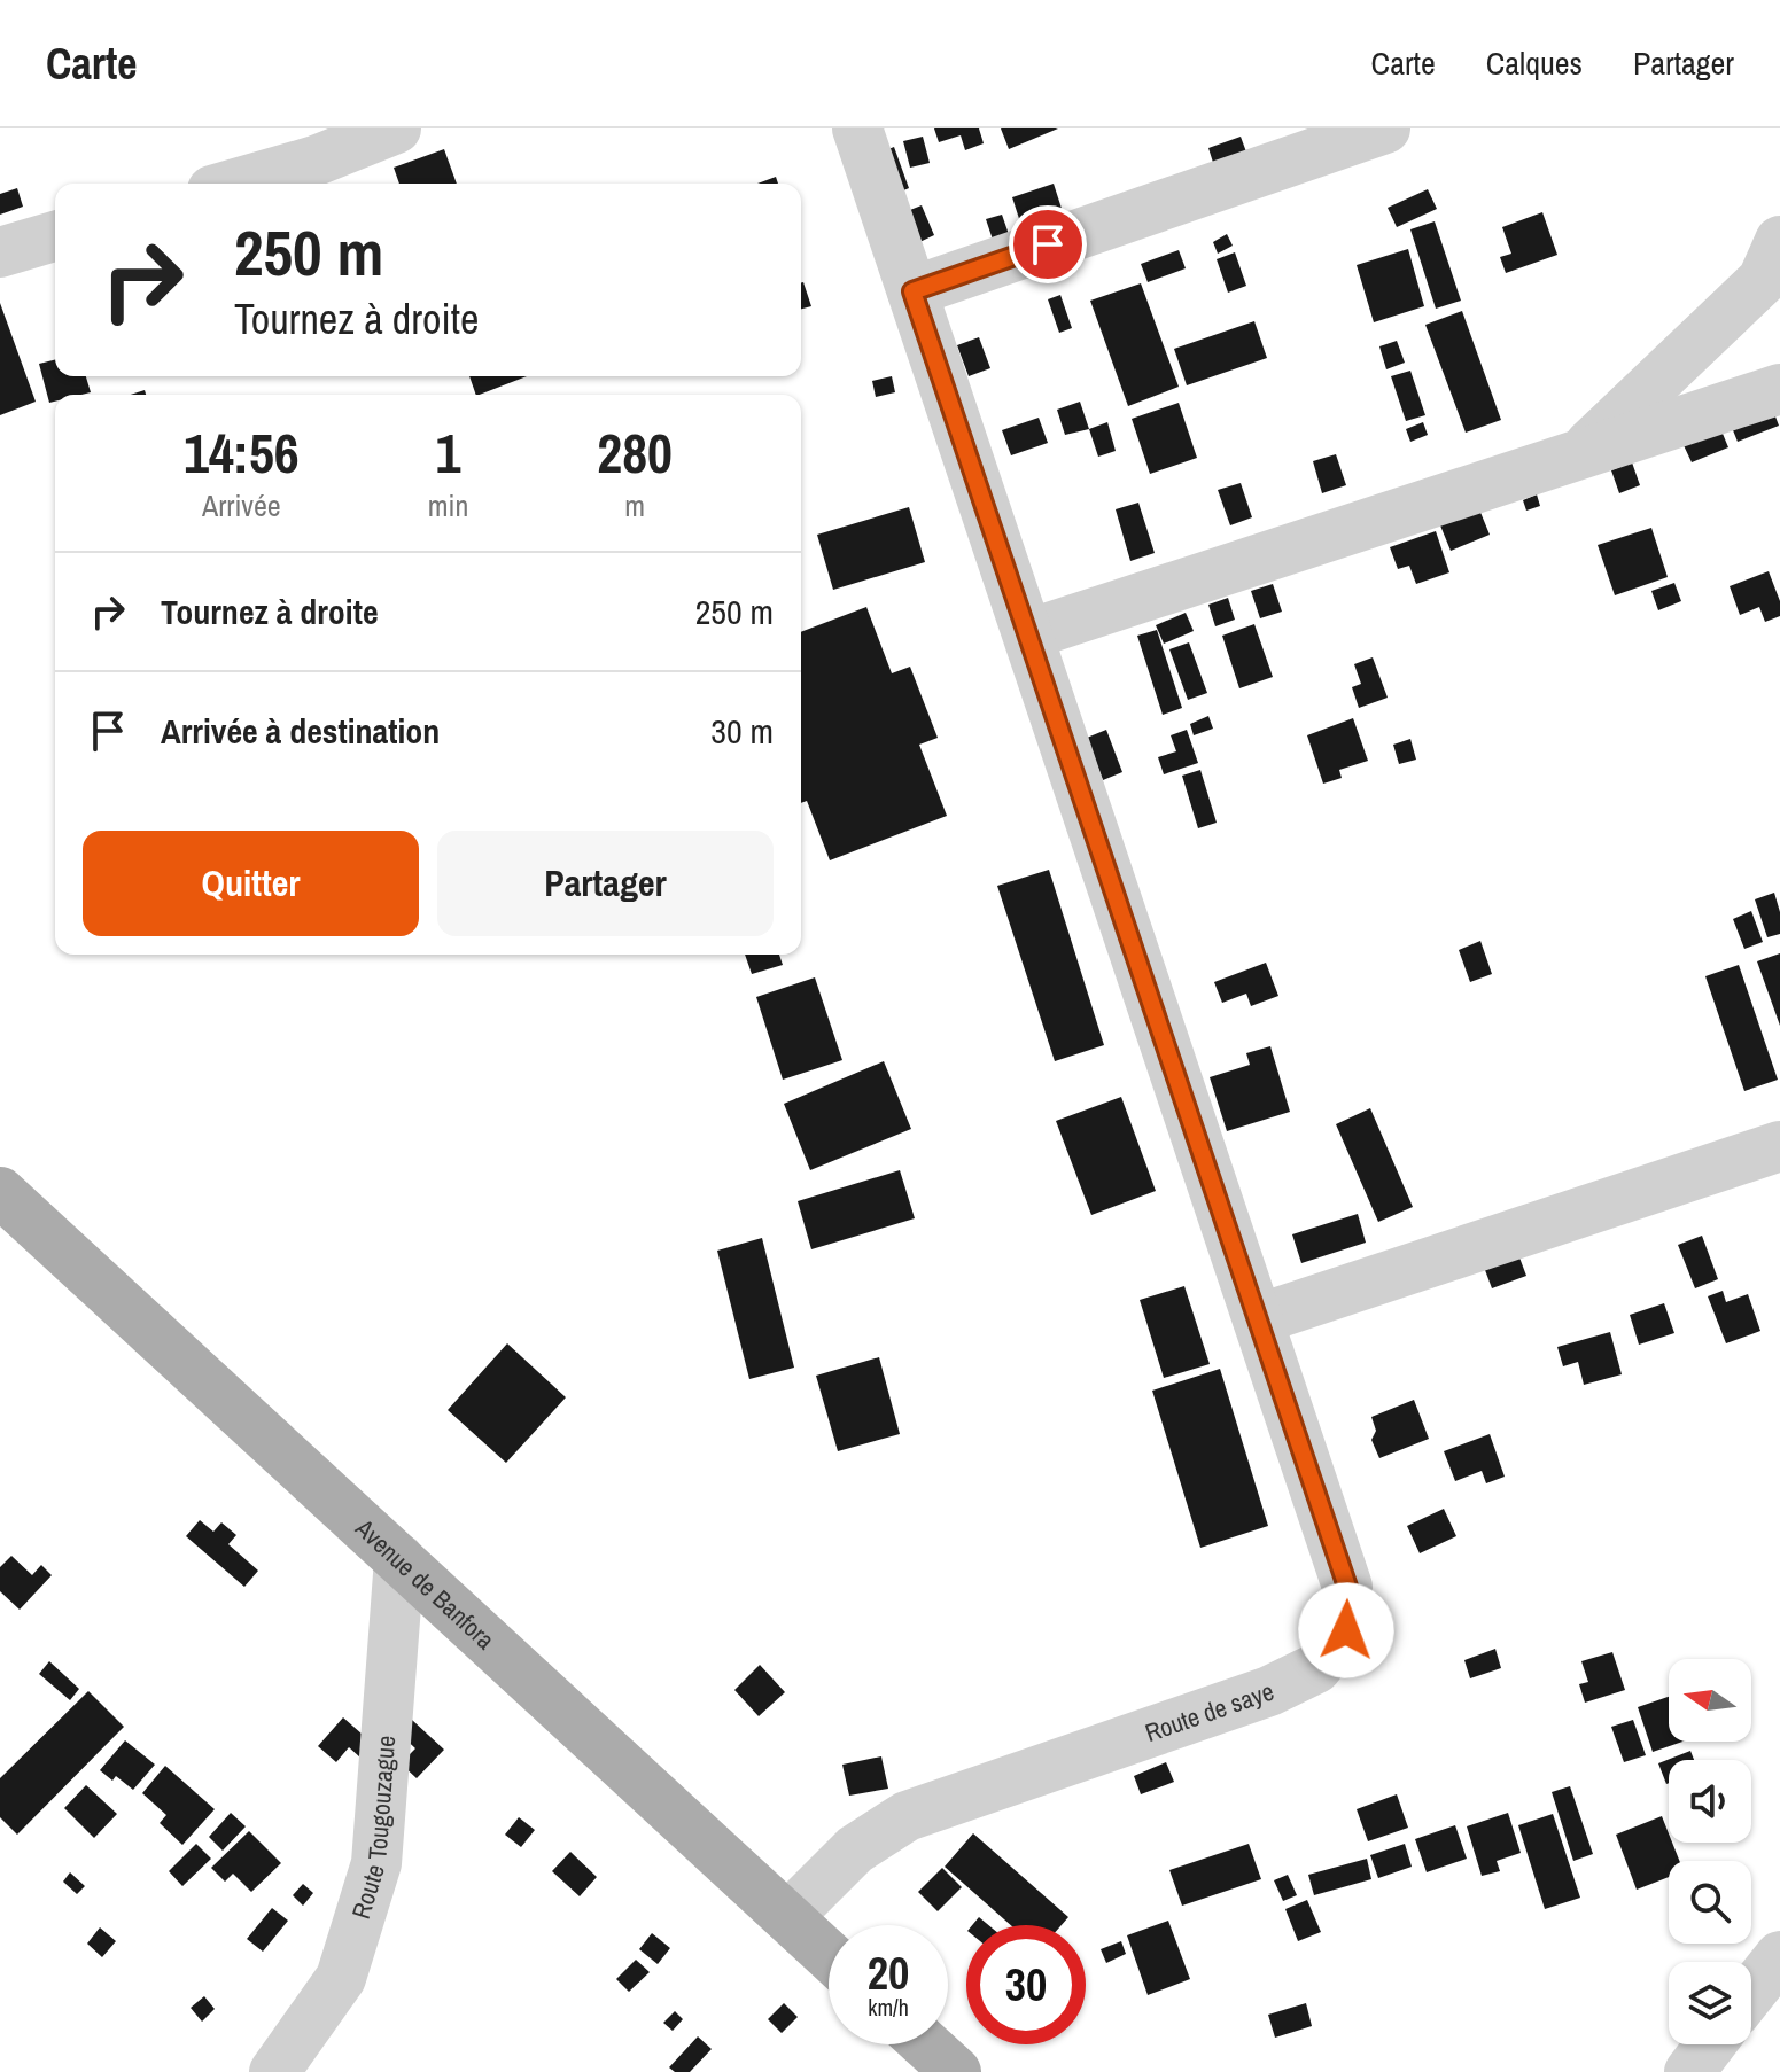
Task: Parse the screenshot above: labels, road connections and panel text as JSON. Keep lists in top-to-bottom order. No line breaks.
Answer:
{"streets":{"main road":["Avenue de Banfora"],"street":["Route de saye","Route Tougouzague"]},"crossings":[["Avenue de Banfora","Route de saye"],["Avenue de Banfora","Route Tougouzague"]],"north":"left","page":{"header":"Carte","nav":["Carte","Calques","Partager"],"turn":["250 m","Tournez à droite"],"eta":["14:56","Arrivée","1","min","280","m"],"list":[{"name":"Tournez à droite","value":"250 m"},{"name":"Arrivée à destination","value":"30 m"}],"buttons":["Quitter","Partager"],"speed":"20 km/h","limit":"30"}}
